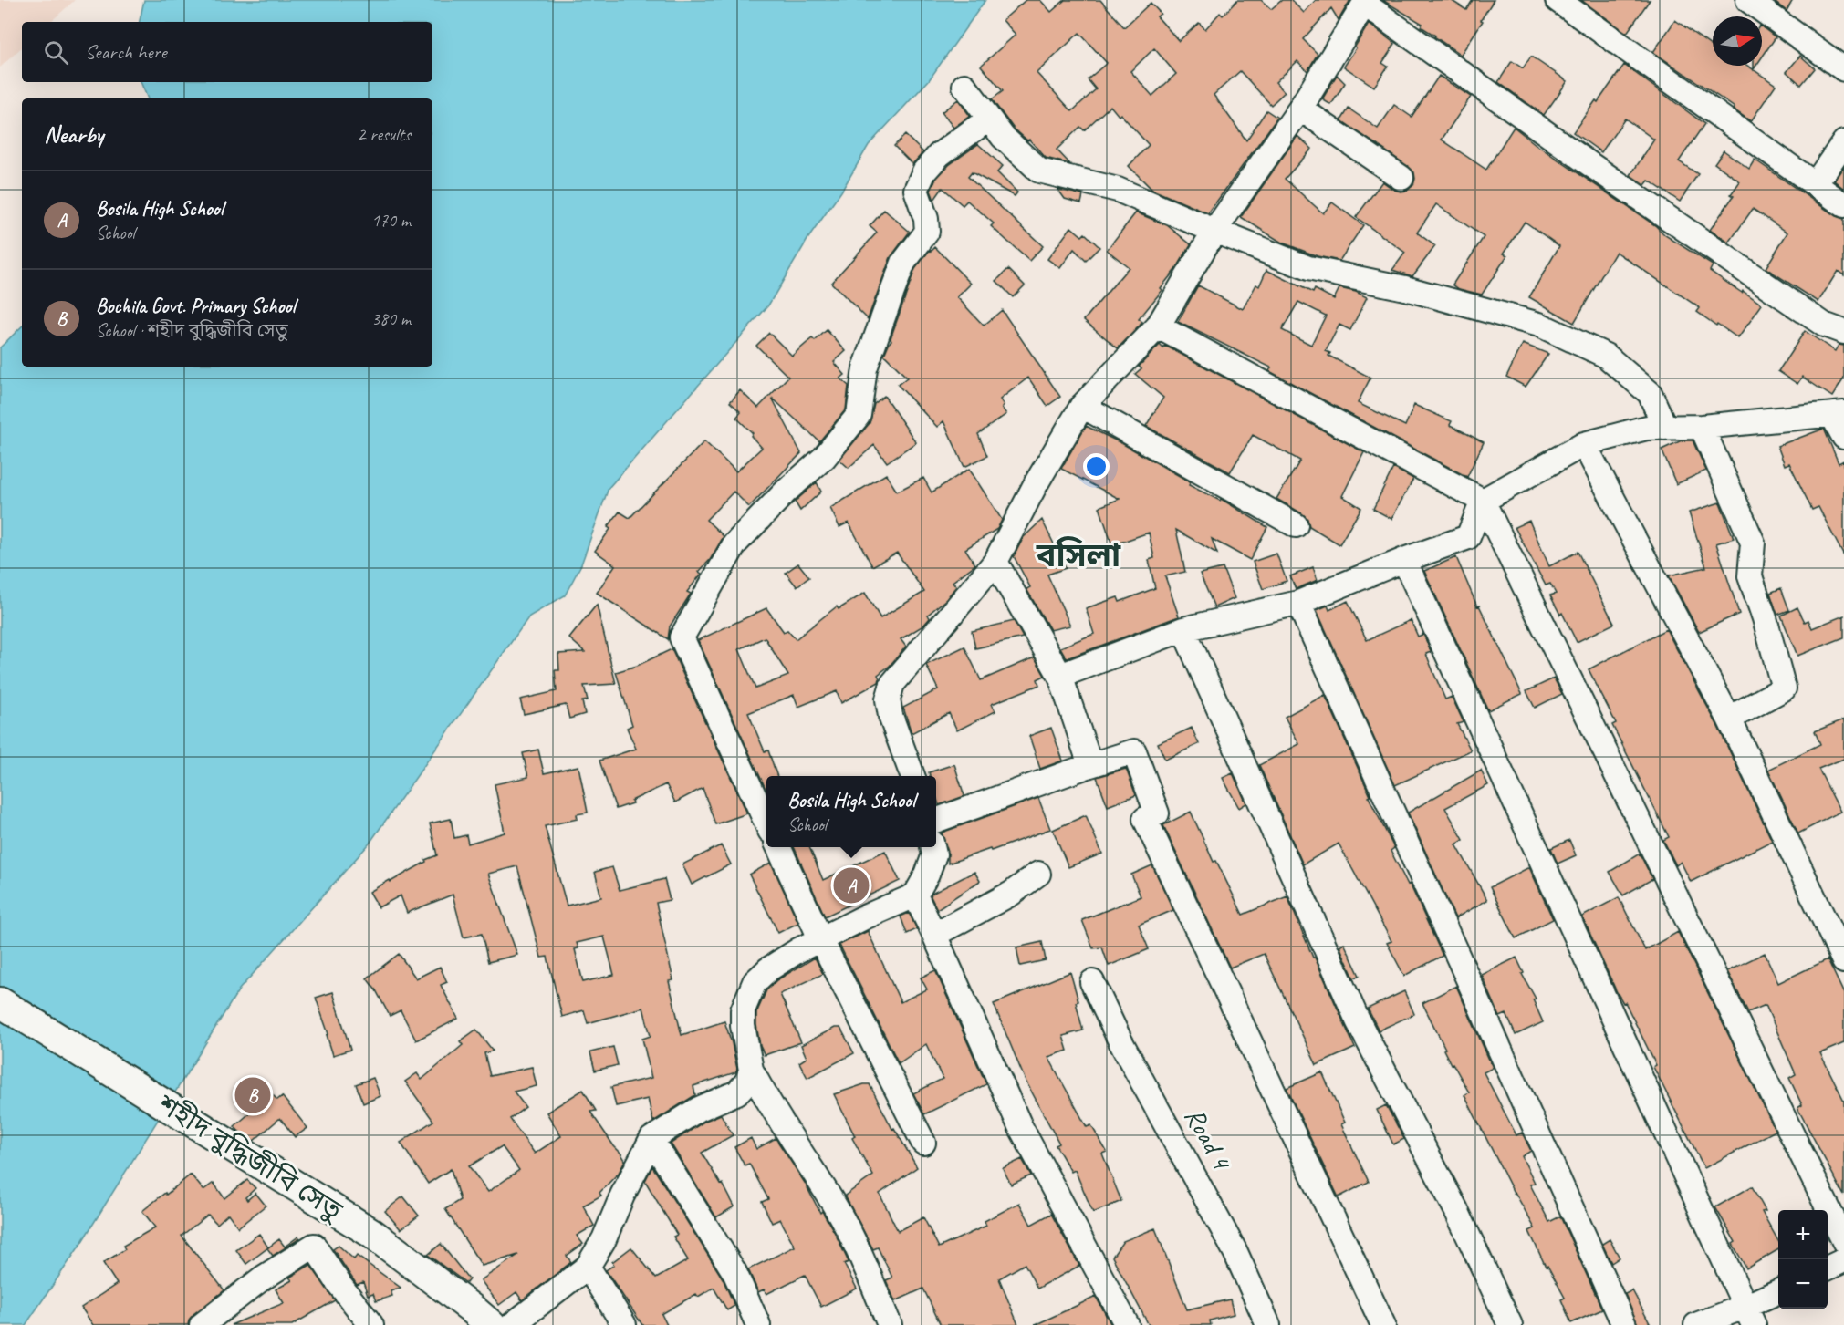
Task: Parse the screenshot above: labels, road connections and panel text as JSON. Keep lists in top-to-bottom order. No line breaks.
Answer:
{"streets":{"main road":["শহীদ বুদ্ধিজীবি সেতু"],"street":["Road 4"]},"districts":["বসিলা"],"north":"right","page":{"search":"Search here","heading":["Nearby","2 results"],"list":[{"mark":"A","name":"Bosila High School","note":"School","value":"170 m"},{"mark":"B","name":"Bochila Govt. Primary School","note":"School · শহীদ বুদ্ধিজীবি সেতু","value":"380 m"}],"popup":["Bosila High School","School"],"pins":["A","B"],"map_buttons":["+","−"]}}
